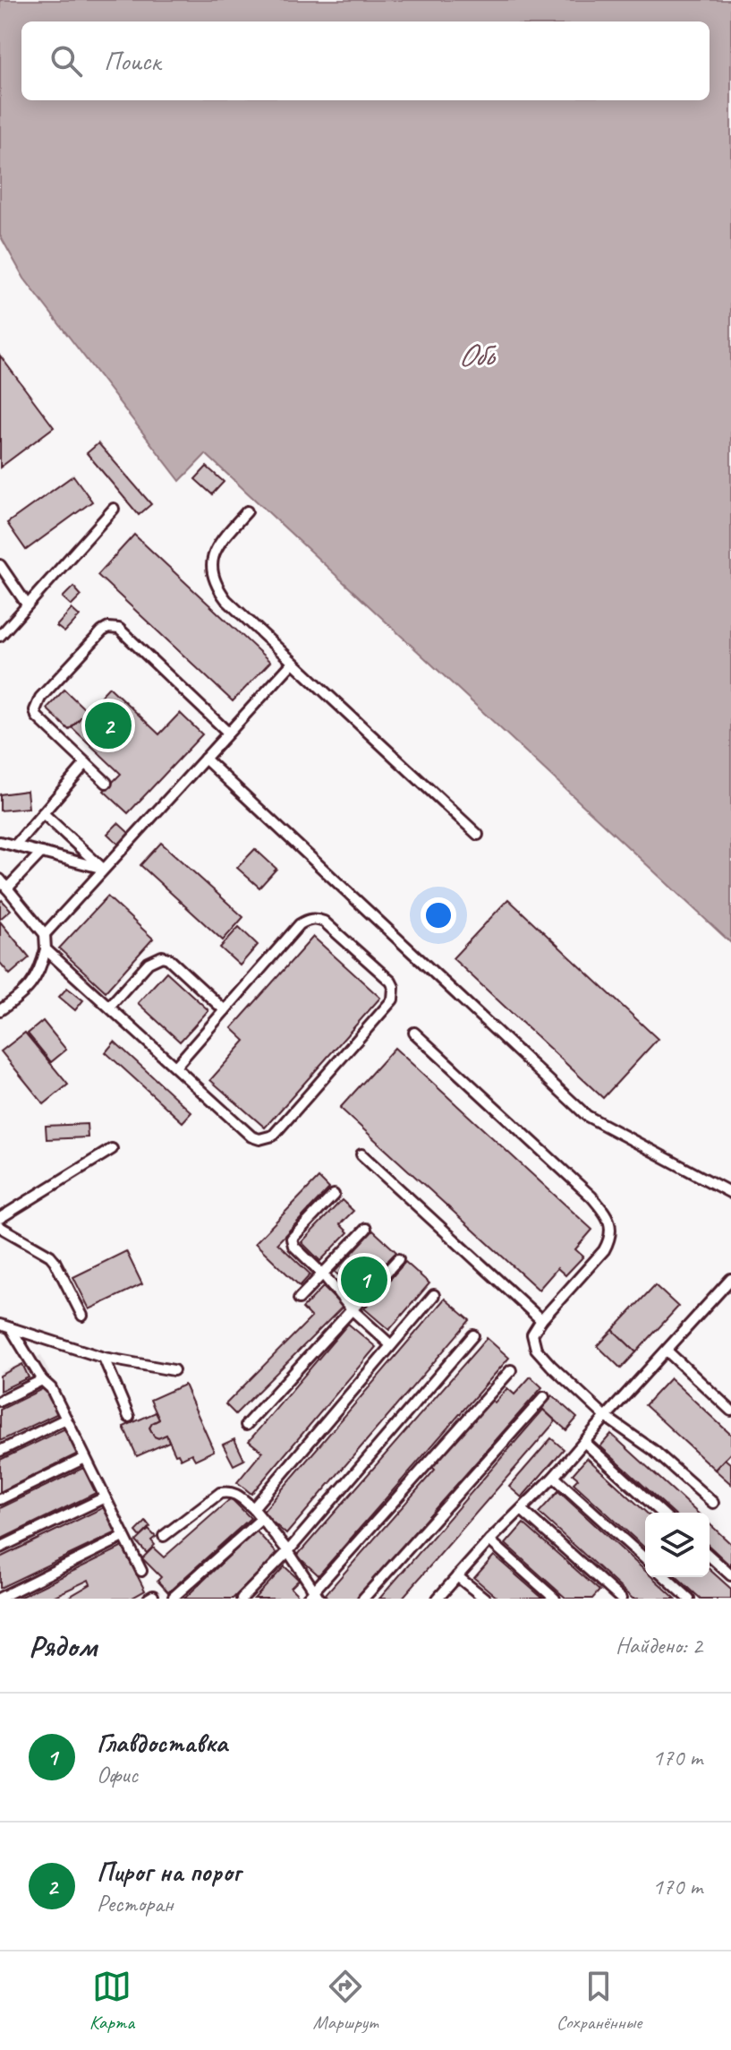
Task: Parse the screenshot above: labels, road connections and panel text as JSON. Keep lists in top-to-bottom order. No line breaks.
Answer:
{"water":["Обь"],"page":{"search":"Поиск","pins":["2","1"],"heading":["Рядом","Найдено: 2"],"list":[{"mark":"1","name":"Главдоставка","note":"Офис","value":"170 m"},{"mark":"2","name":"Пирог на порог","note":"Ресторан","value":"170 m"}],"nav":["Карта","Маршрут","Сохранённые"]}}
